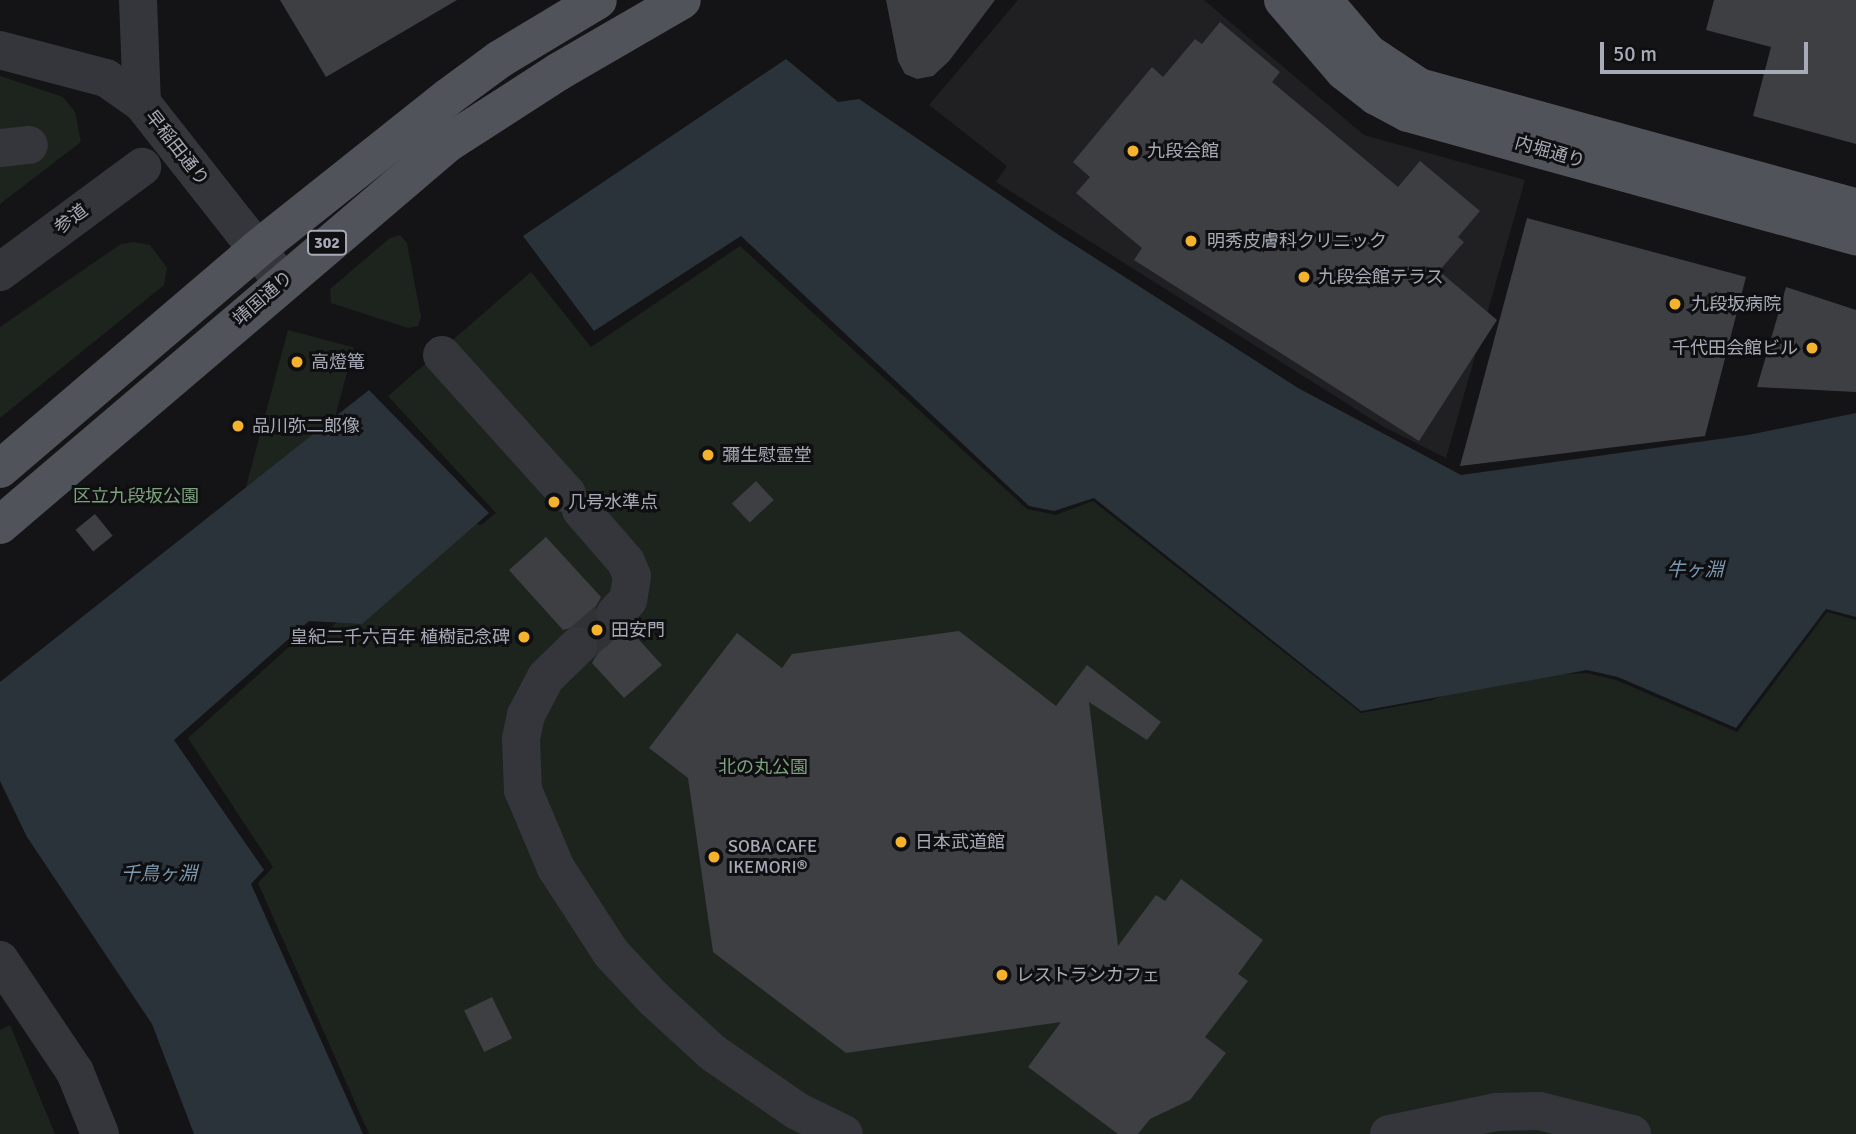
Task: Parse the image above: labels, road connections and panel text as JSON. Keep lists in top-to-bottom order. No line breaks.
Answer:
{"streets":{"main road":["内堀通り","302","靖国通り"],"street":["早稲田通り","参道"]},"crossings":[["早稲田通り","302"],["早稲田通り","靖国通り"]],"water":["牛ヶ淵","千鳥ヶ淵"],"parks":["区立九段坂公園","北の丸公園"],"places":["九段会館","明秀皮膚科クリニック","九段会館テラス","九段坂病院","千代田会館ビル","高燈篭","品川弥二郎像","彌生慰霊堂","几号水準点","田安門","皇紀二千六百年 植樹記念碑","日本武道館","SOBA CAFE IKEMORI®","レストランカフェ"],"scale_bar":"50 m"}
